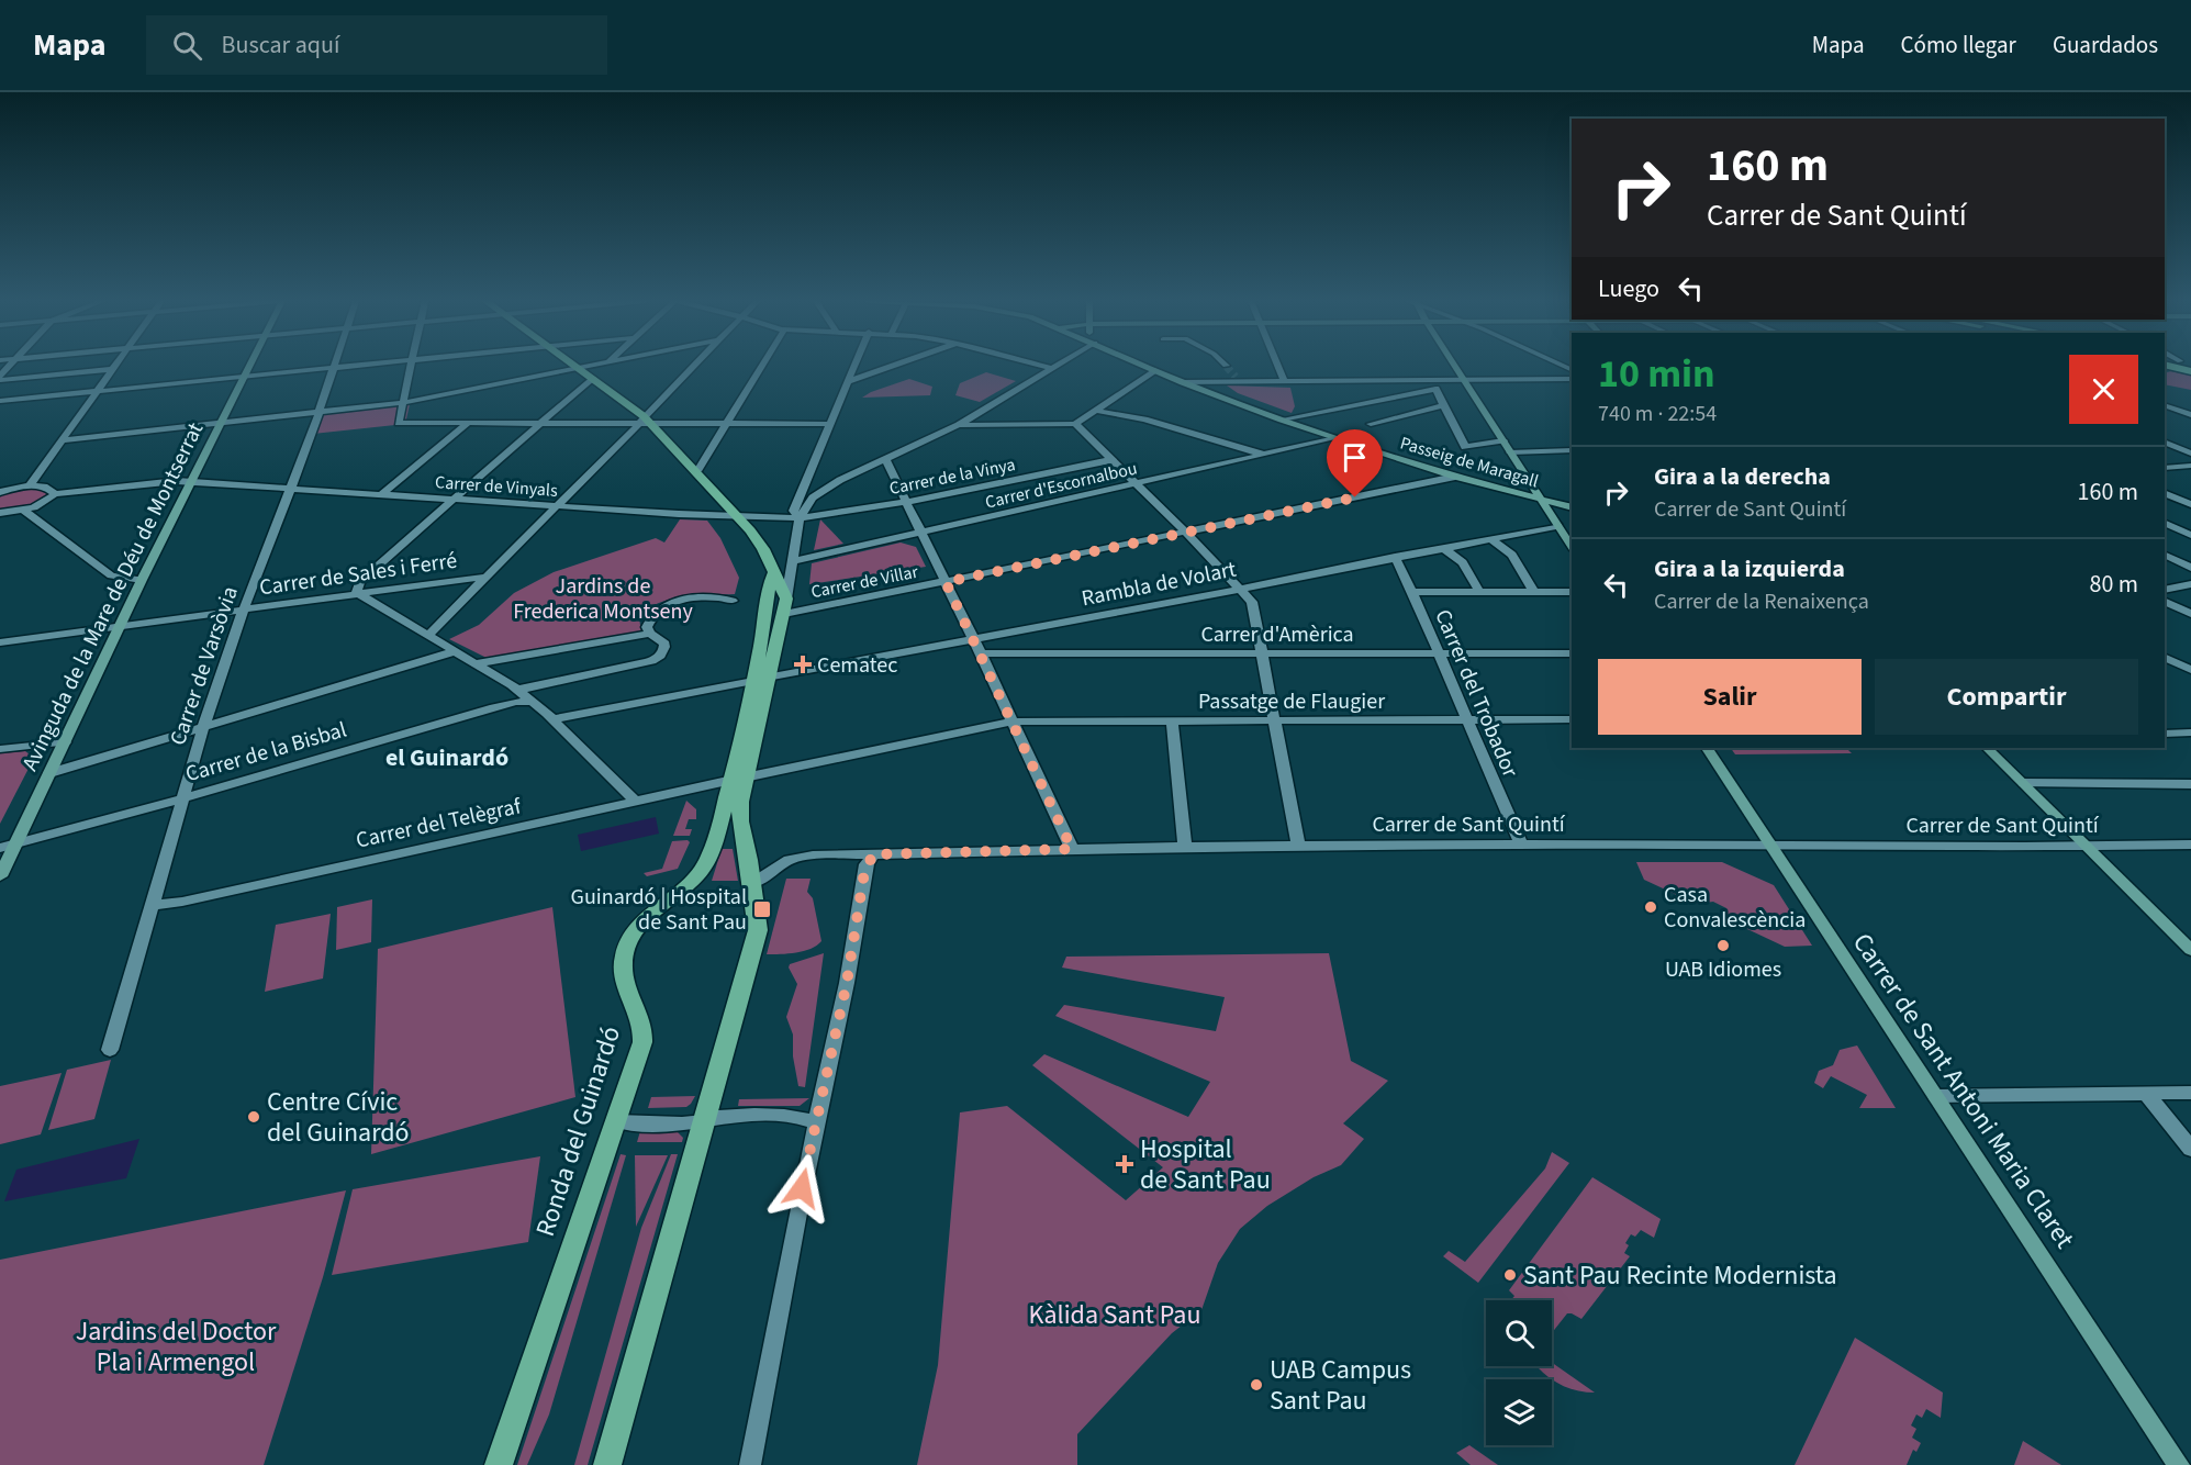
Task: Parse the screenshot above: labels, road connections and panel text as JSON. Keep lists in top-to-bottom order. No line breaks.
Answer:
{"streets":{"main road":["Passeig de Maragall","Avinguda de la Mare de Déu de Montserrat","Carrer de Sant Antoni Maria Claret","Ronda del Guinardó"],"street":["Carrer de la Vinya","Carrer d'Escornalbou","Carrer de Vinyals","Carrer de Sales i Ferré","Carrer de Villar","Rambla de Volart","Carrer d'Amèrica","Carrer de Varsòvia","Carrer del Trobador","Passatge de Flaugier","Carrer de la Bisbal","Carrer del Telègraf","Carrer de Sant Quintí"]},"crossings":[["Passeig de Maragall","Carrer d'Escornalbou"],["Passeig de Maragall","Carrer de Villar"],["Carrer de la Vinya","Carrer de Vinyals"],["Carrer de Vinyals","Avinguda de la Mare de Déu de Montserrat"],["Carrer de Vinyals","Carrer de Varsòvia"],["Carrer de Sales i Ferré","Avinguda de la Mare de Déu de Montserrat"],["Carrer de Sales i Ferré","Carrer de Varsòvia"],["Carrer de Villar","Ronda del Guinardó"],["Rambla de Volart","Carrer del Trobador"],["Rambla de Volart","Ronda del Guinardó"],["Avinguda de la Mare de Déu de Montserrat","Carrer de la Bisbal"],["Carrer d'Amèrica","Carrer del Trobador"],["Carrer de Varsòvia","Carrer de la Bisbal"],["Carrer de Varsòvia","Carrer del Telègraf"],["Carrer del Trobador","Passatge de Flaugier"],["Carrer del Trobador","Carrer de Sant Quintí"],["Passatge de Flaugier","Carrer del Telègraf"],["Carrer del Telègraf","Ronda del Guinardó"],["Carrer de Sant Quintí","Carrer de Sant Antoni Maria Claret"],["Carrer de Sant Quintí","Ronda del Guinardó"]],"districts":["el Guinardó"],"parks":["Jardins de Frederica Montseny","Kàlida Sant Pau","Jardins del Doctor Pla i Armengol"],"places":{"health":["Cematec","Hospital de Sant Pau"],"other":["Casa Convalescència","UAB Idiomes","Centre Cívic del Guinardó","Sant Pau Recinte Modernista","UAB Campus Sant Pau"],"transit":["Guinardó | Hospital de Sant Pau"]},"page":{"header":"Mapa","search":"Buscar aquí","nav":["Mapa","Cómo llegar","Guardados"],"turn":["160 m","Carrer de Sant Quintí"],"then":"Luego","heading":["10 min","740 m · 22:54"],"list":[{"name":"Gira a la derecha","note":"Carrer de Sant Quintí","value":"160 m"},{"name":"Gira a la izquierda","note":"Carrer de la Renaixença","value":"80 m"}],"buttons":["Salir","Compartir"]}}
